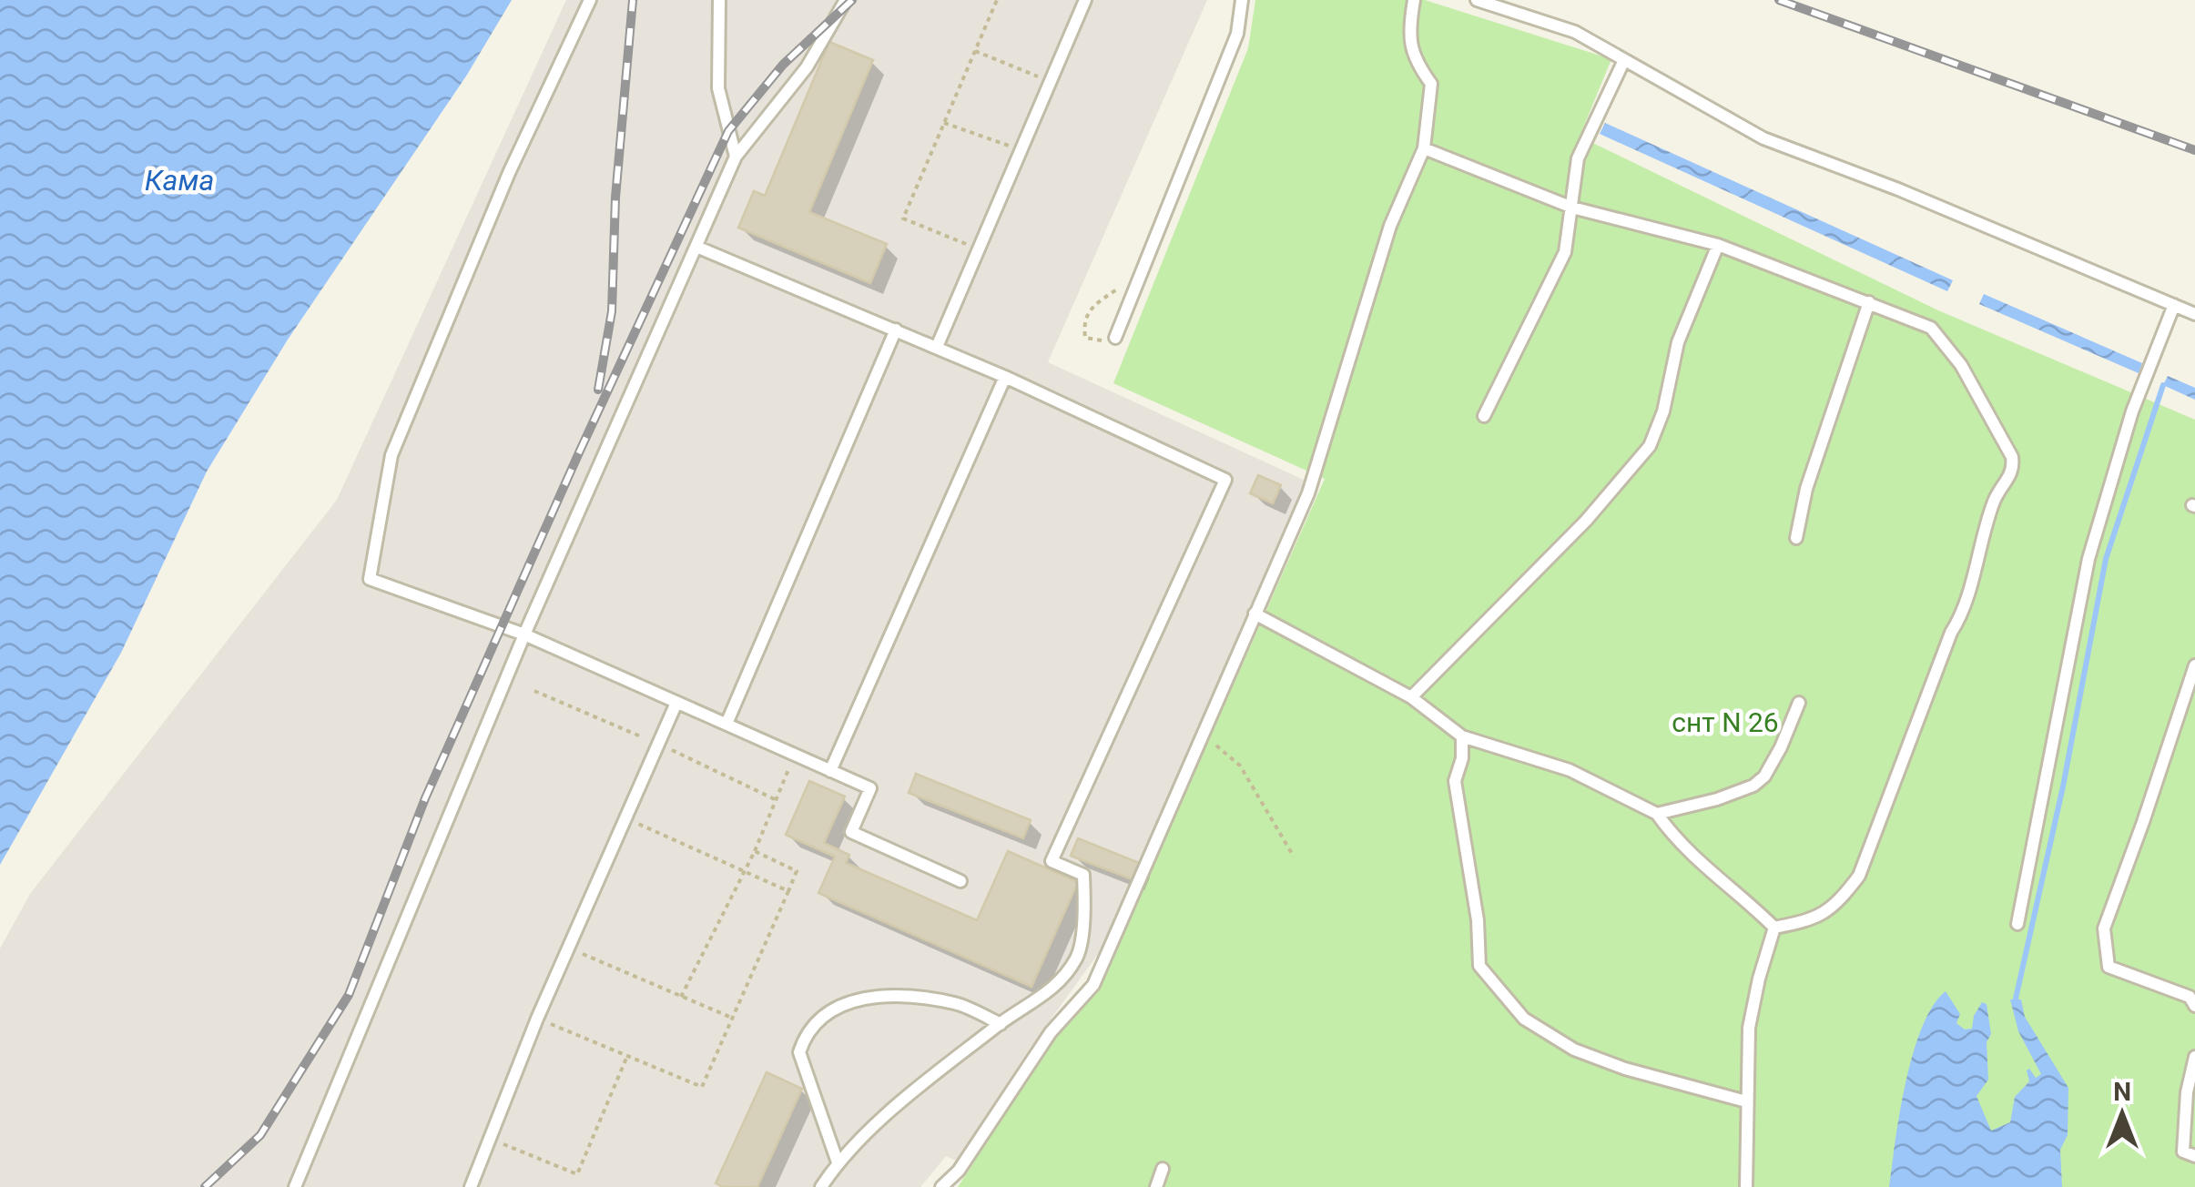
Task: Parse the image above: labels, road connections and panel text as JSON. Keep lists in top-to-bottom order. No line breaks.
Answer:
{"water":["Кама"],"parks":["снт N 26"],"north":"top"}
